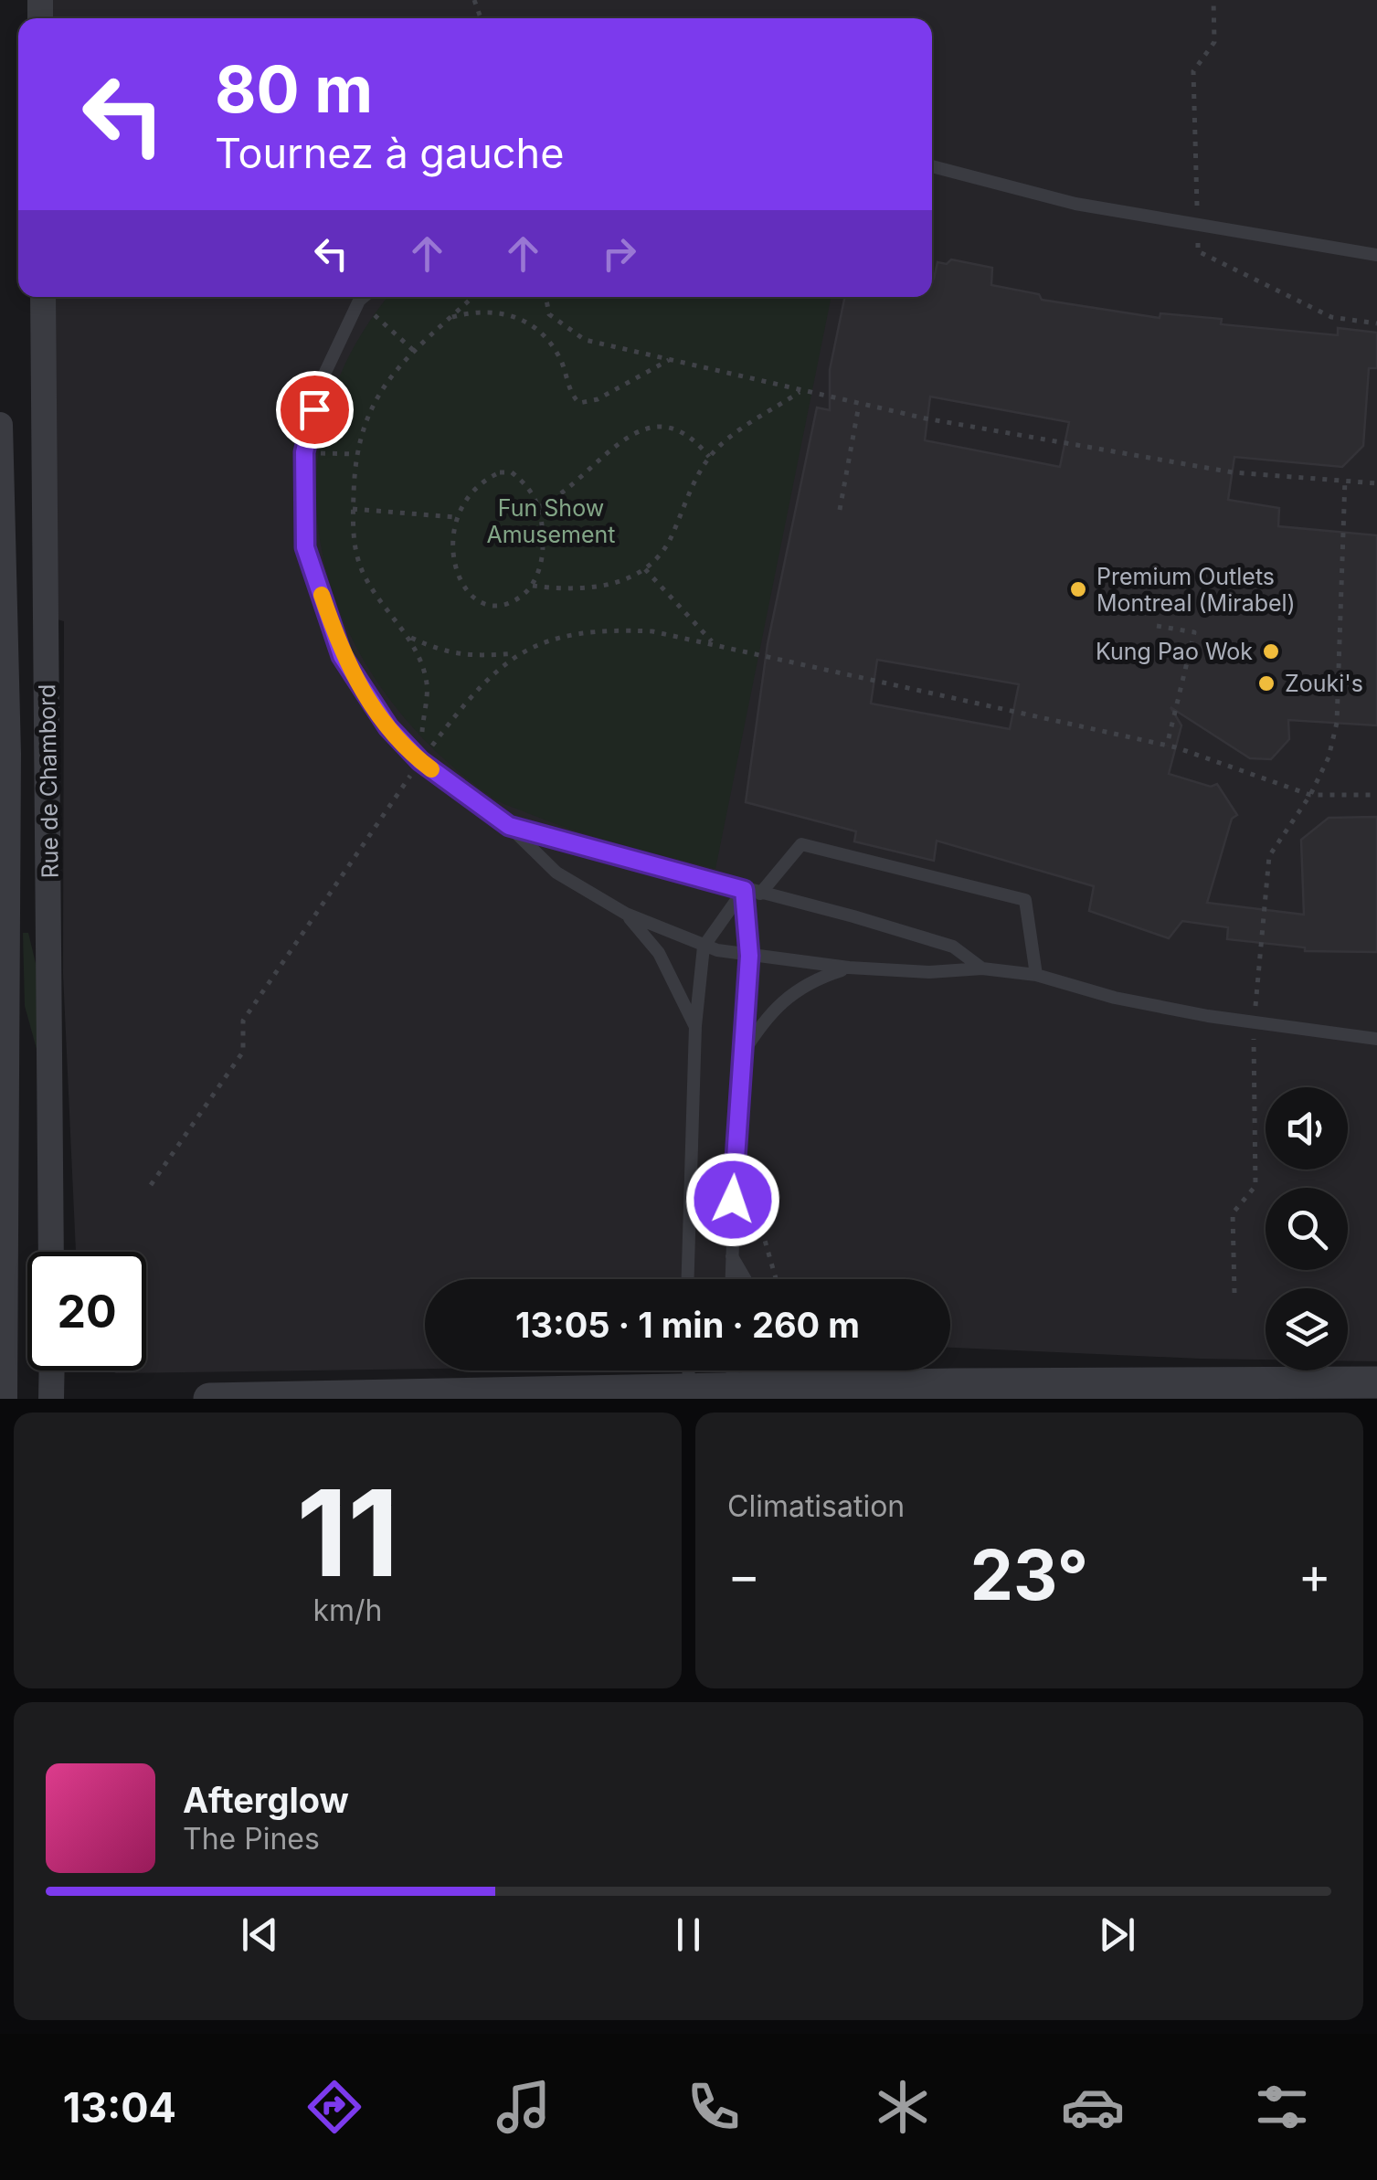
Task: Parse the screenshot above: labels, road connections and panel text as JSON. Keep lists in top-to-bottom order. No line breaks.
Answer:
{"streets":{"street":["Rue de Chambord"]},"parks":["Fun Show Amusement"],"places":["Premium Outlets Montreal (Mirabel)","Kung Pao Wok","Zouki's"],"page":{"turn":["80 m","Tournez à gauche"],"limit":"20","trip":"13:05 · 1 min · 260 m","tile":[["11","km/h"],"Climatisation"],"heat":["−","23°","+"],"song":["Afterglow","The Pines"],"tabs":"13:04"}}
